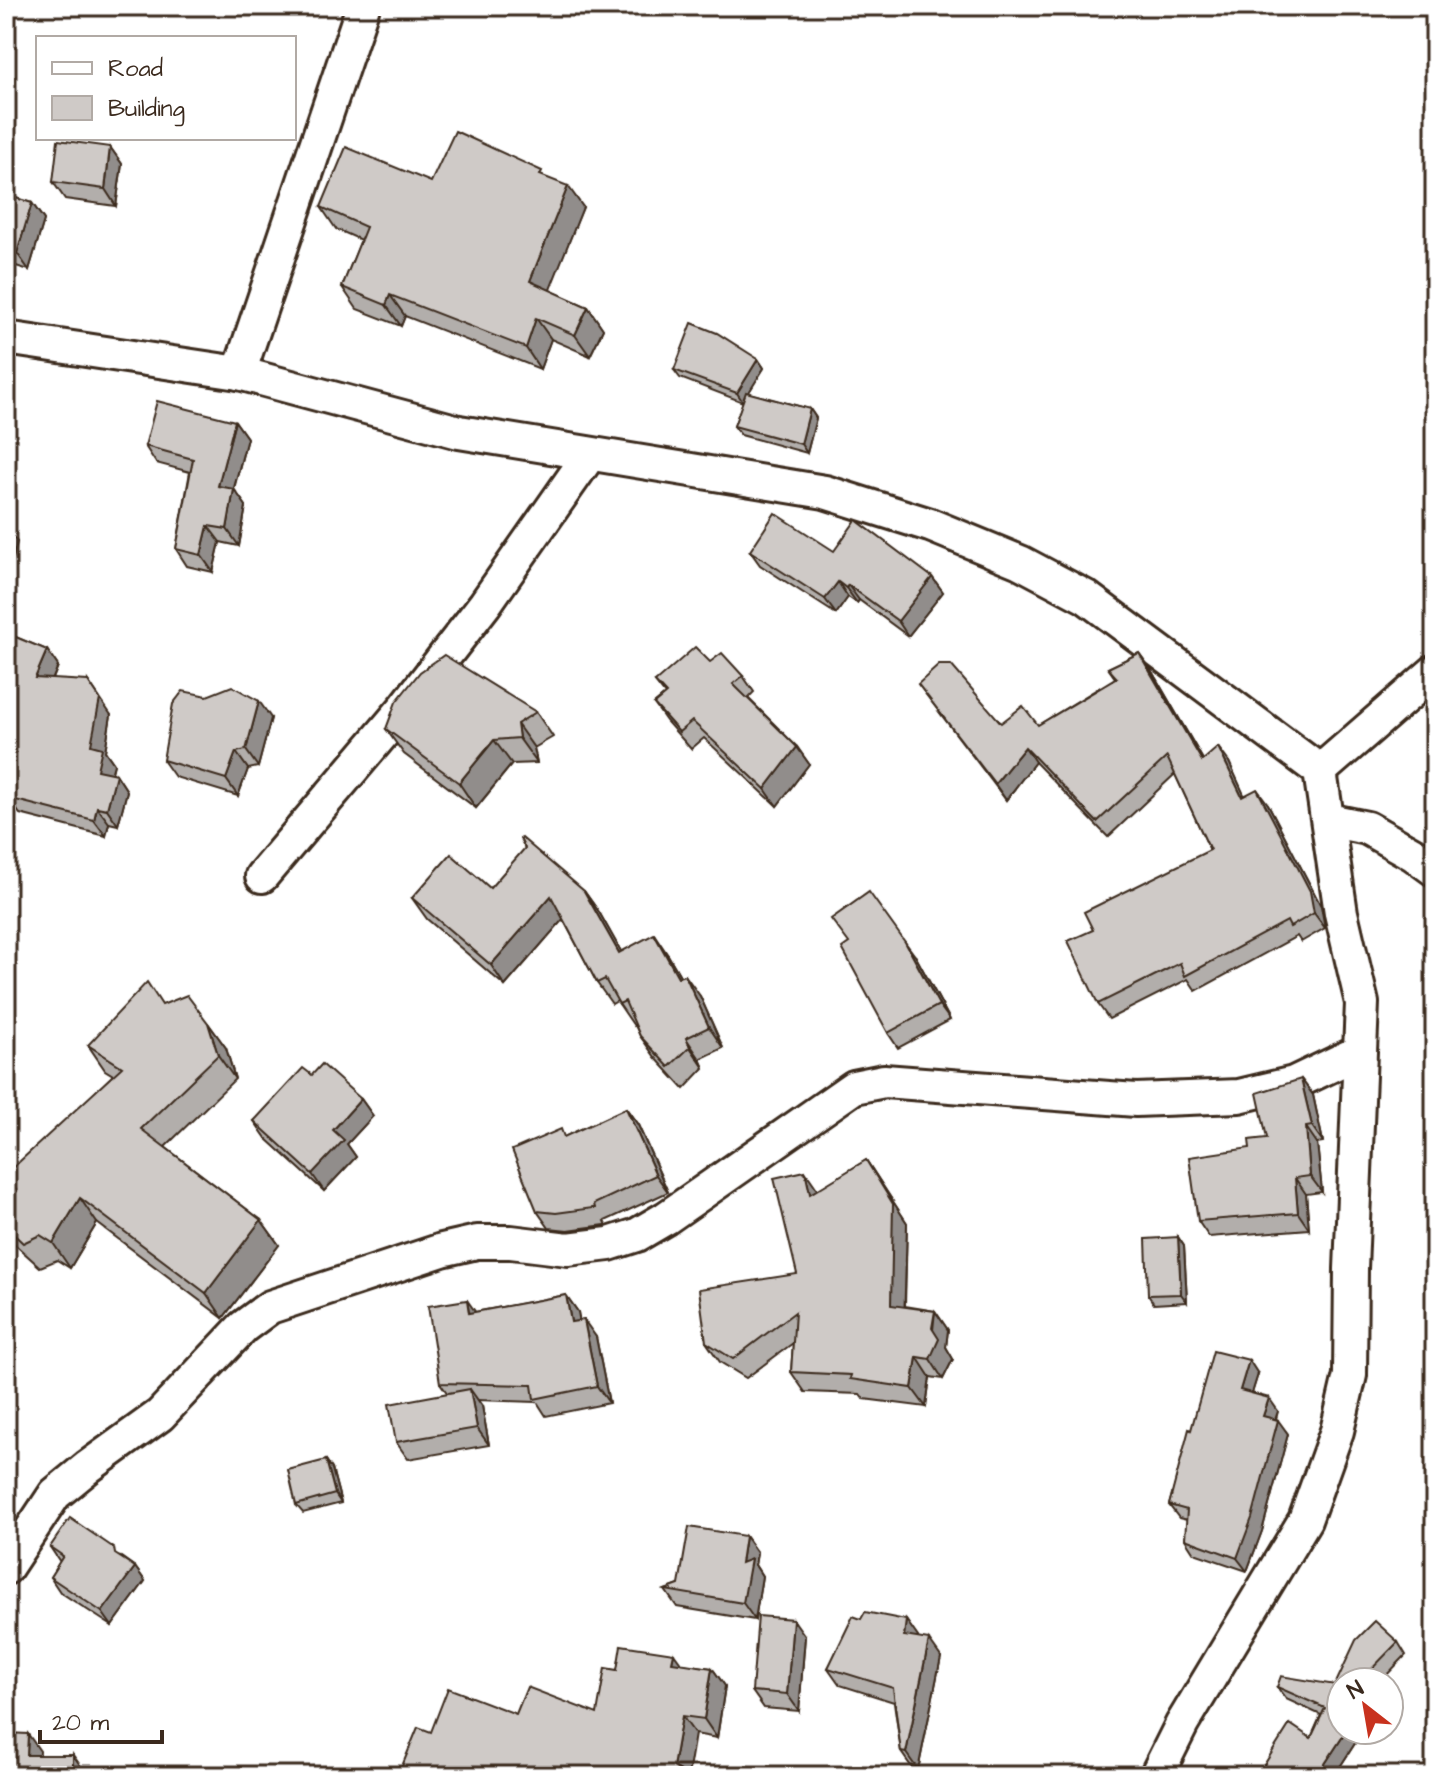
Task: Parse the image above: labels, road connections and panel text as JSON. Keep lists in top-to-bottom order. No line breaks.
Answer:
{"legend":["Road","Building"],"scale_bar":"20 m","north":"top left"}
